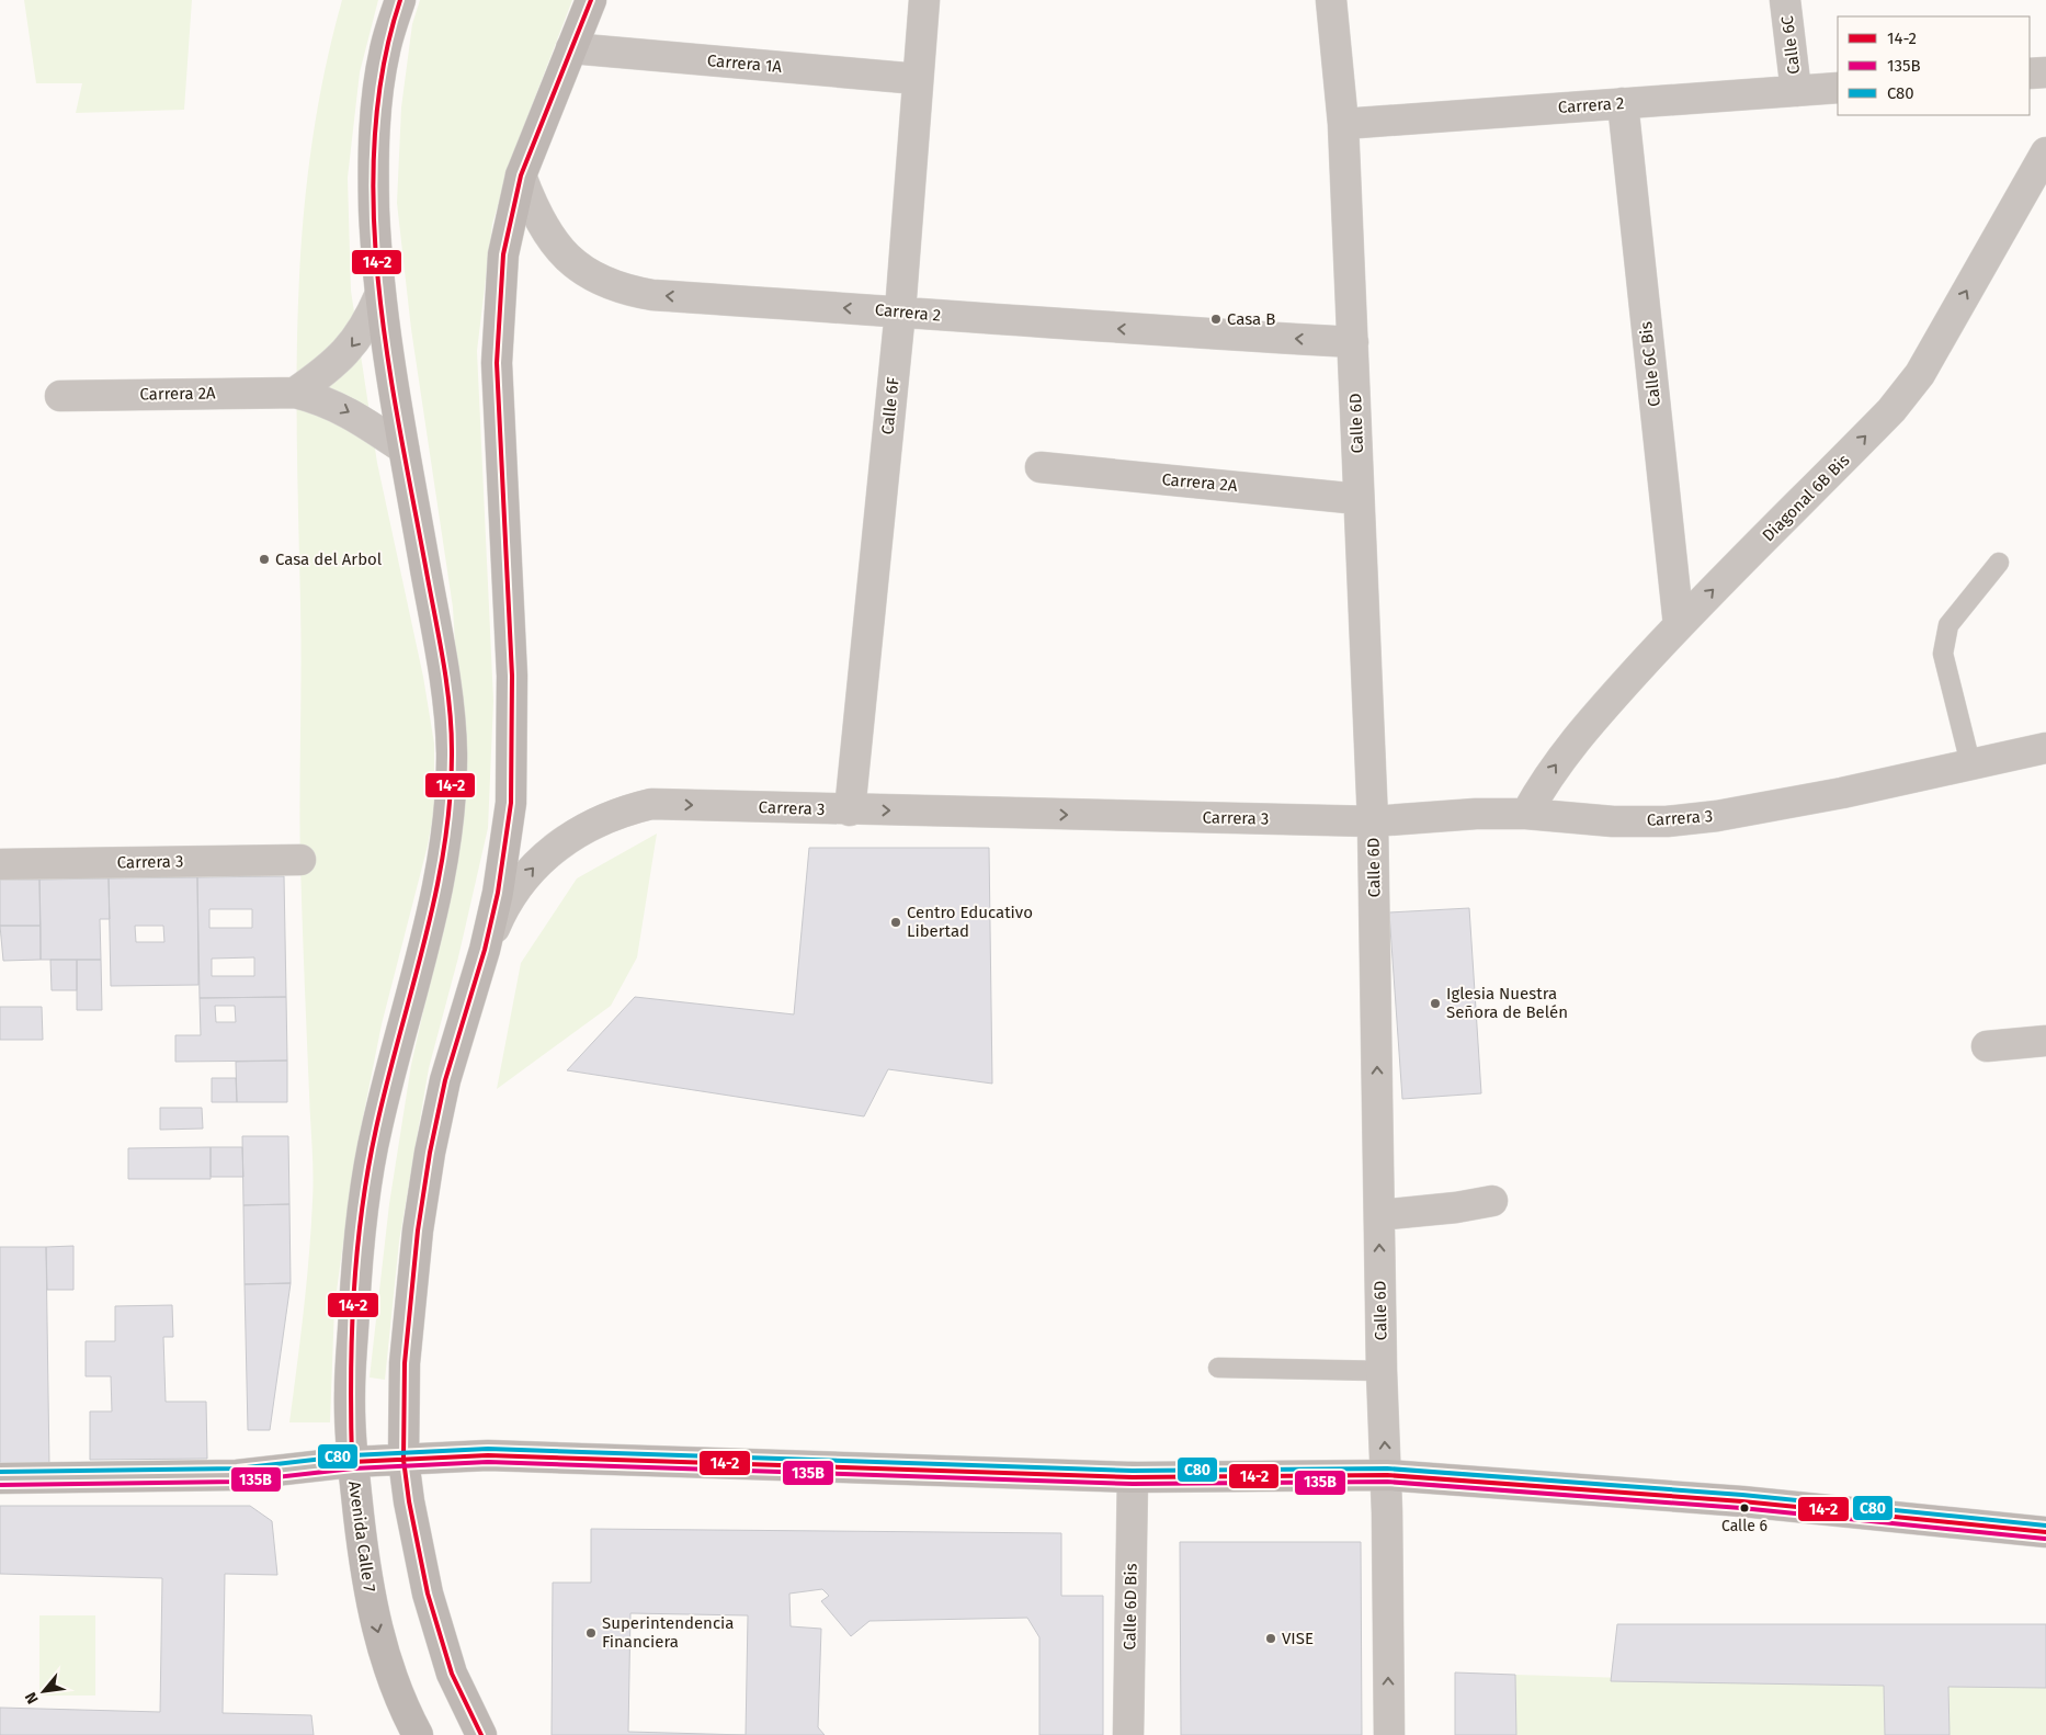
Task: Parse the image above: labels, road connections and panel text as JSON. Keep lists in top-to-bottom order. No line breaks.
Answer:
{"streets":{"street":["Calle 6C","Carrera 1A","Carrera 2","Calle 6C Bis","Carrera 2A","Calle 6F","Calle 6D","Diagonal 6B Bis","Carrera 3","Avenida Calle 7","Calle 6D Bis"]},"crossings":[["Calle 6C","Carrera 2"],["Carrera 1A","Calle 6F"],["Carrera 2","Calle 6C Bis"],["Carrera 2","Calle 6F"],["Carrera 2","Calle 6D"],["Calle 6C Bis","Diagonal 6B Bis"],["Carrera 2A","Calle 6D"],["Carrera 2A","Avenida Calle 7"],["Calle 6F","Carrera 3"],["Calle 6D","Carrera 3"],["Diagonal 6B Bis","Carrera 3"]],"one_way":["Carrera 2","Calle 6D","Diagonal 6B Bis","Carrera 3"],"places":["Casa B","Casa del Arbol","Centro Educativo Libertad","Iglesia Nuestra Señora de Belén","Calle 6","Superintendencia Financiera","VISE"],"lines":["transit line 14-2","transit line C80","transit line 135B"],"legend":["14-2","135B","C80"],"north":"bottom left"}
